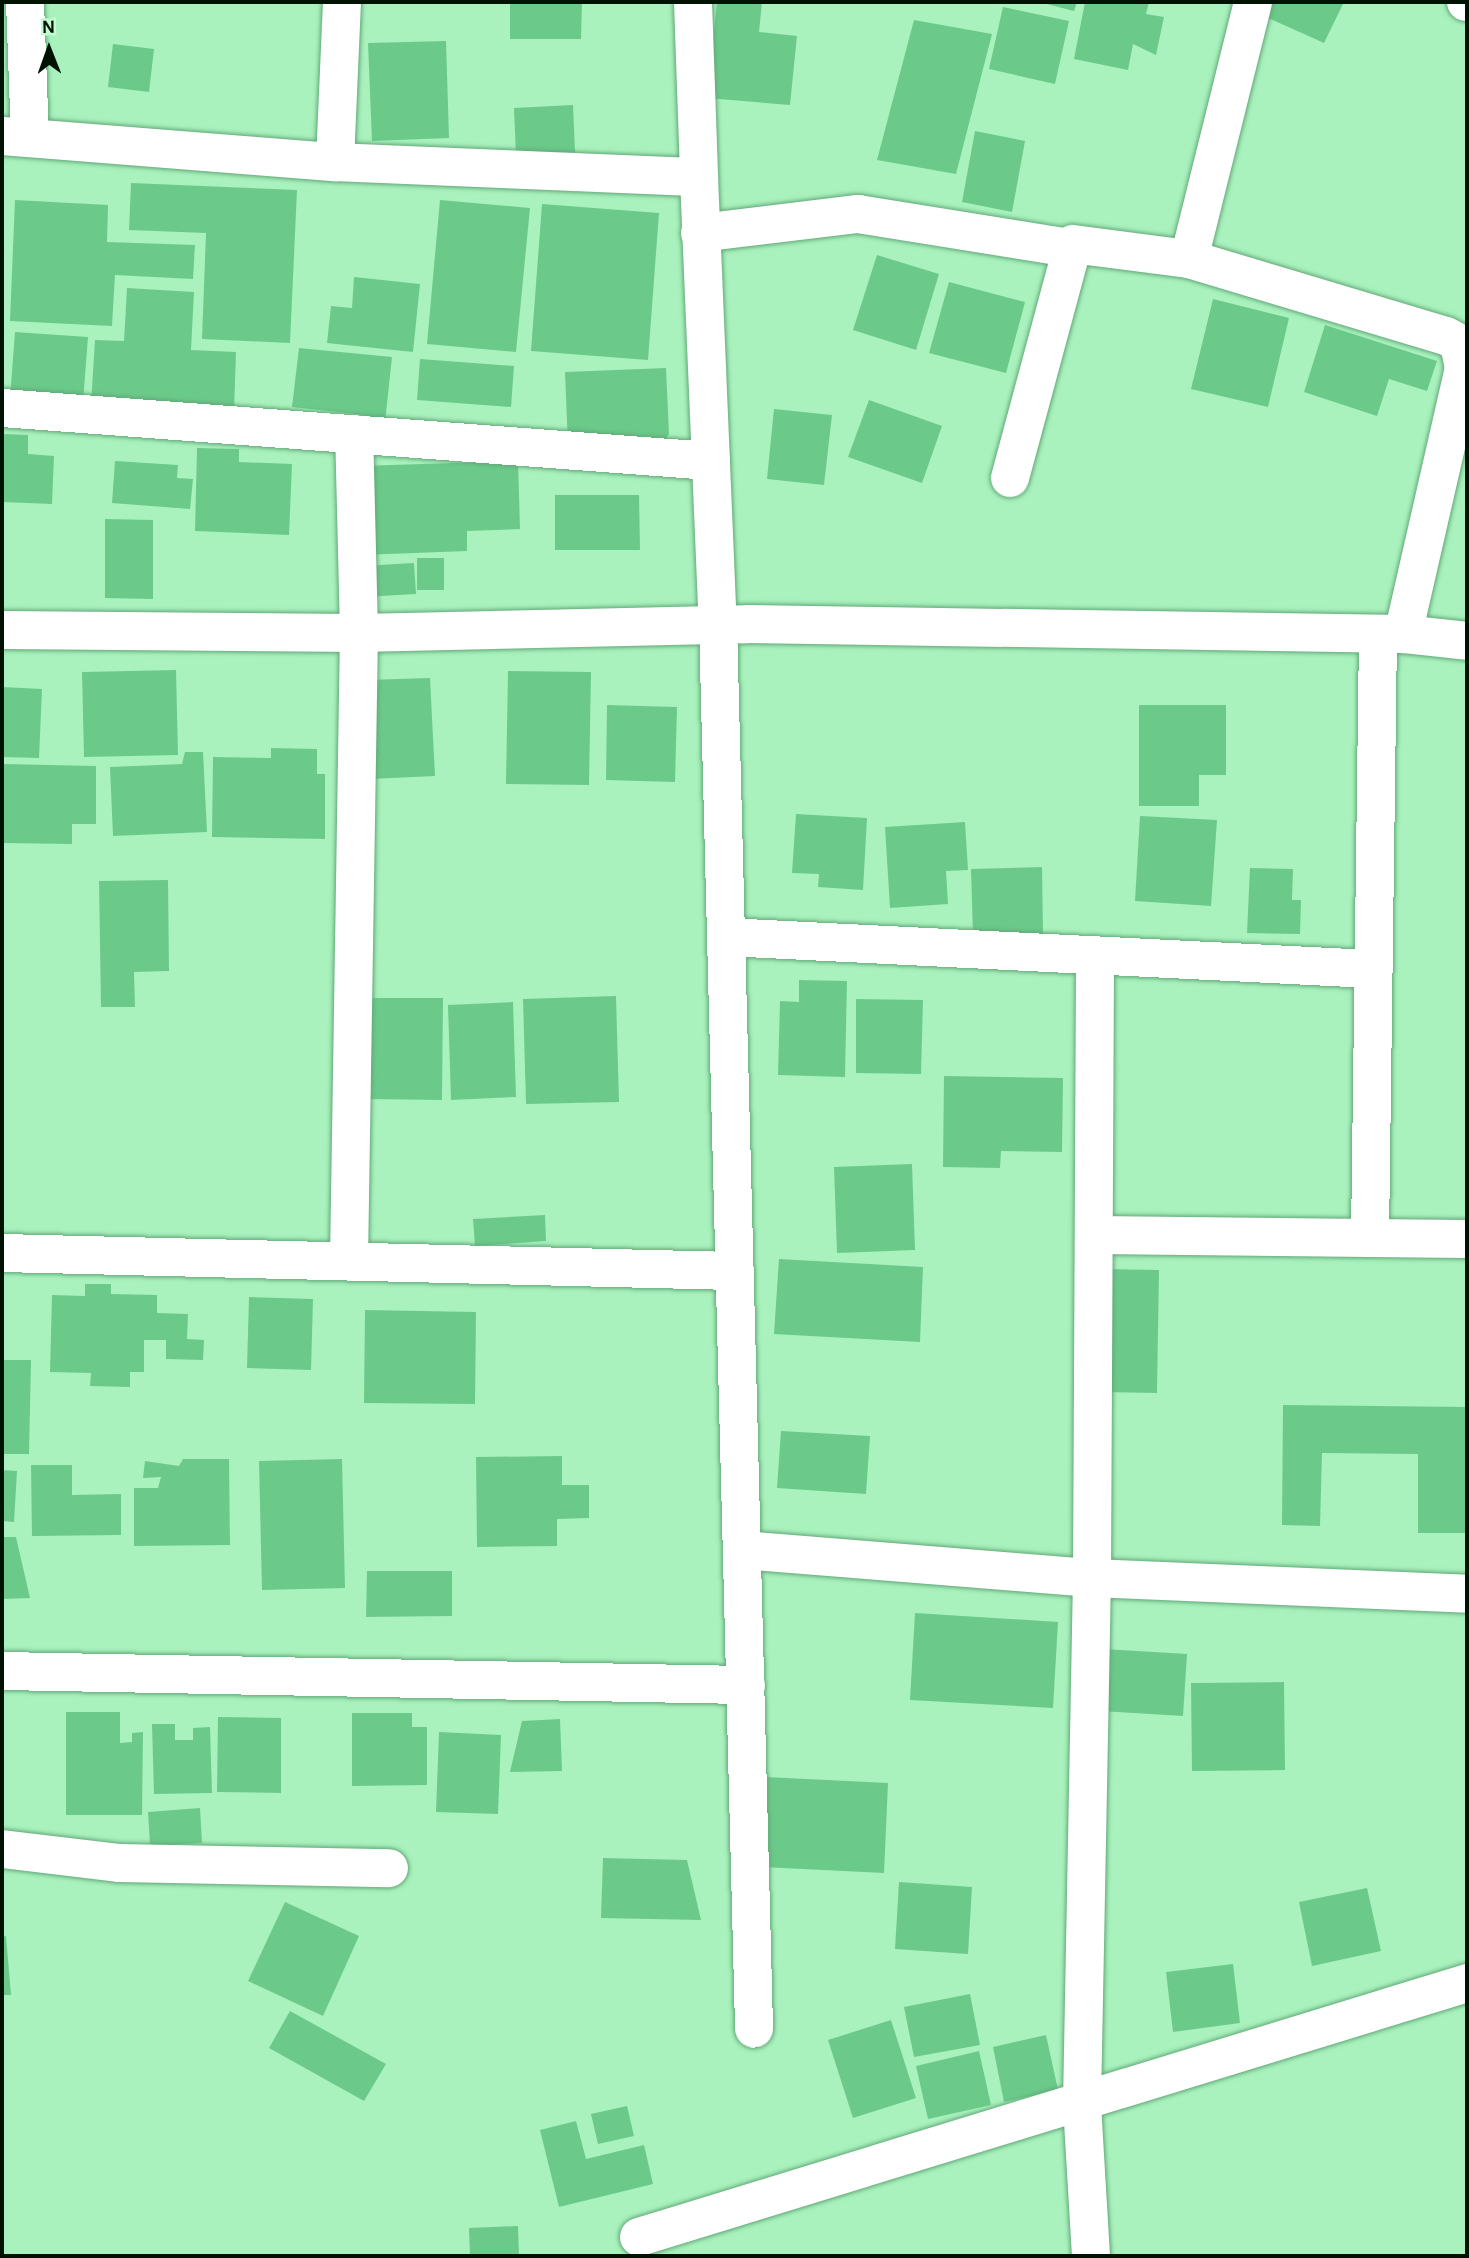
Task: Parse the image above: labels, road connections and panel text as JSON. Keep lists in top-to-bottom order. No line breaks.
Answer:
{"north":"top"}
